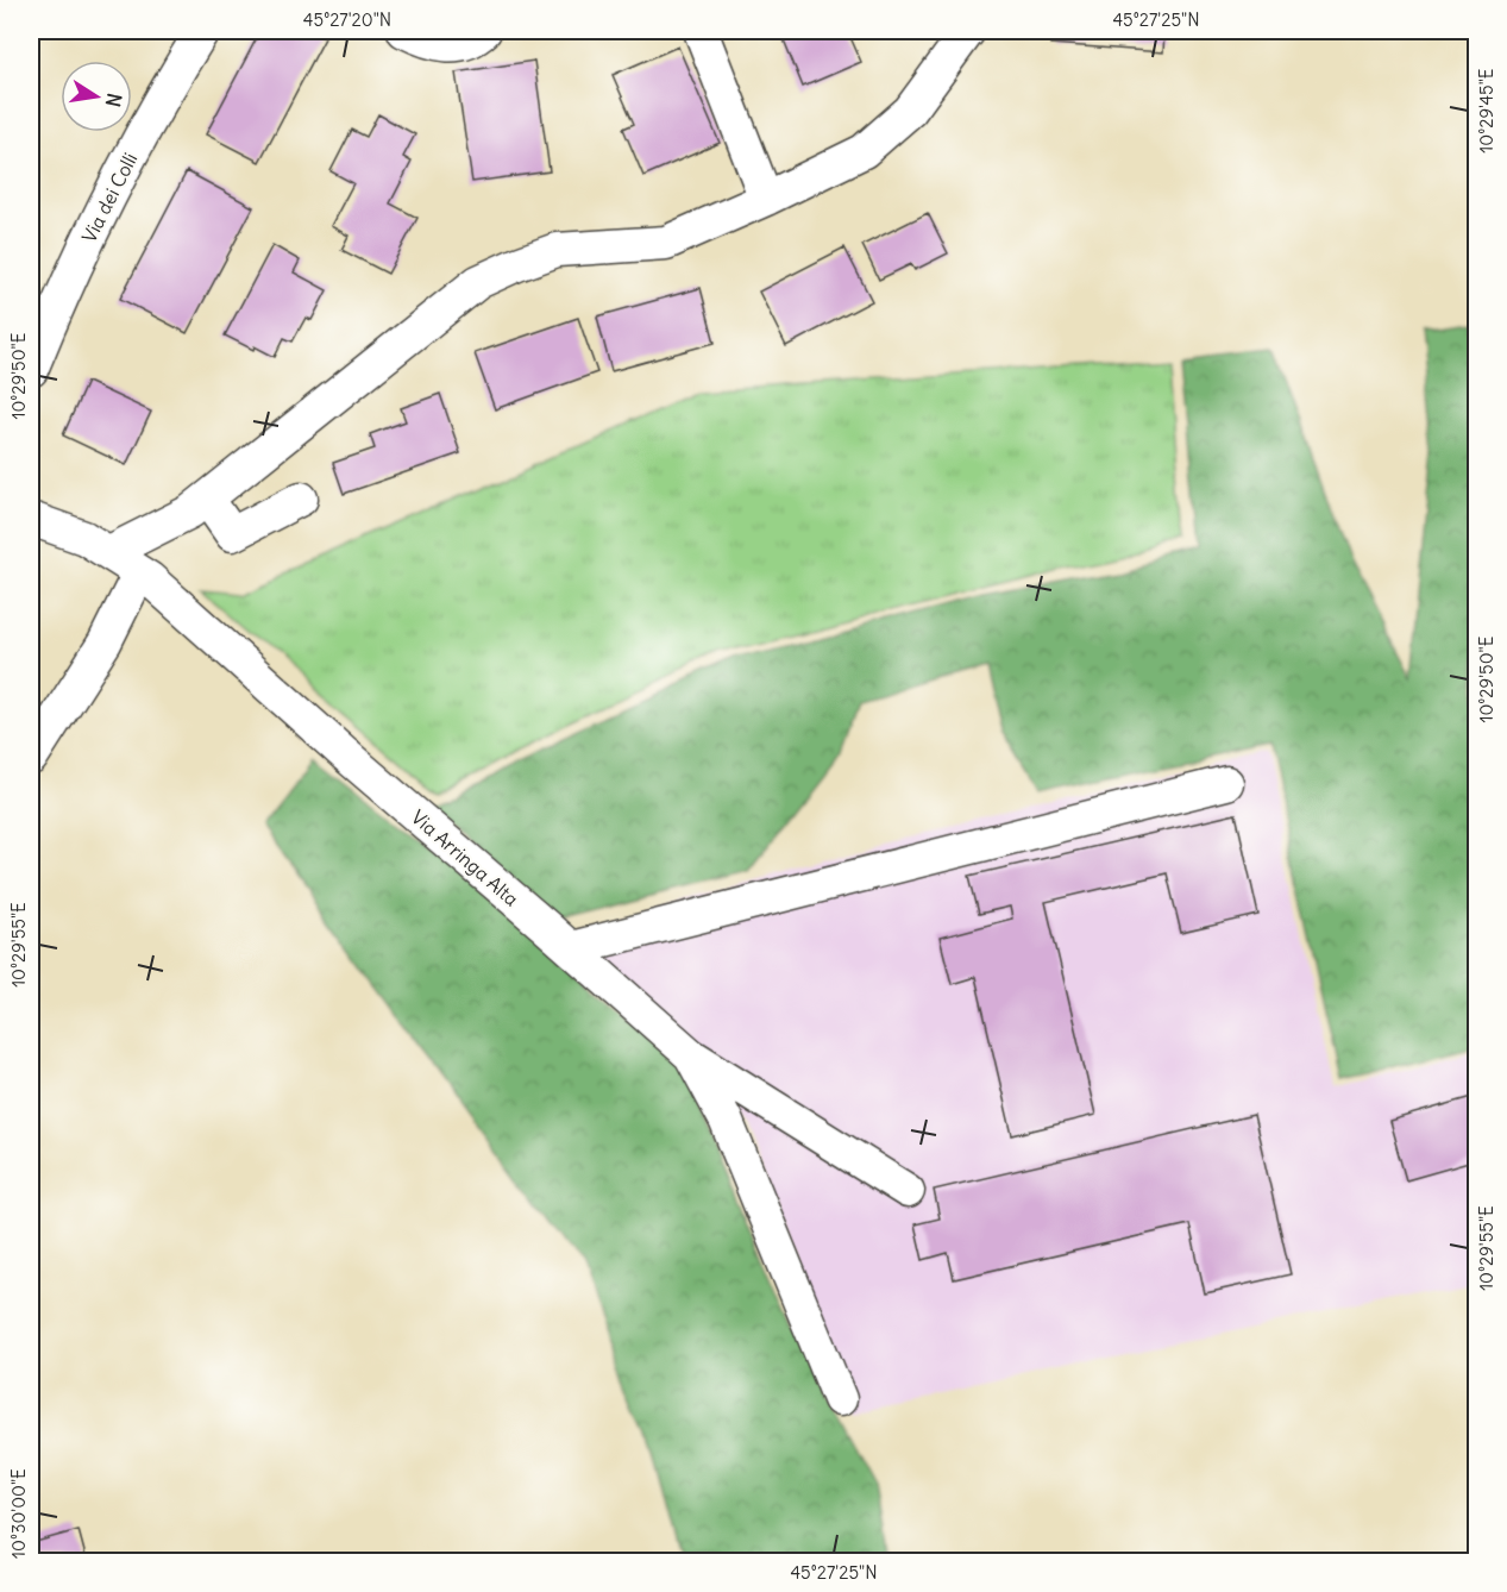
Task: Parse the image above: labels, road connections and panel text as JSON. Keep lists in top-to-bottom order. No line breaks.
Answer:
{"streets":{"street":["Via dei Colli","Via Arringa Alta"]},"north":"right","coordinates":["45°27'20\"N","45°27'25\"N","10°29'45\"E","10°29'50\"E","10°29'55\"E","10°30'00\"E"]}
